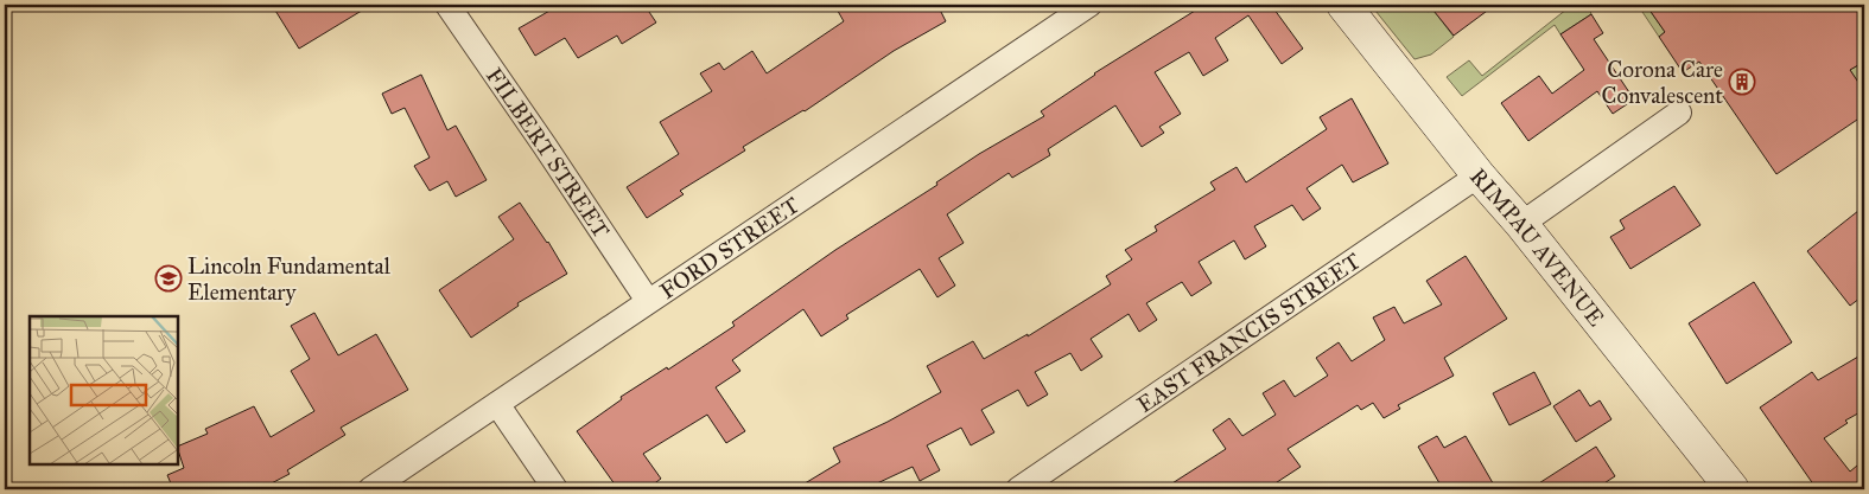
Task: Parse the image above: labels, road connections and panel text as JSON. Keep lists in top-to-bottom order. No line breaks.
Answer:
{"streets":{"main road":["RIMPAU AVENUE"],"street":["FILBERT STREET","FORD STREET","EAST FRANCIS STREET"]},"crossings":[["FILBERT STREET","FORD STREET"],["RIMPAU AVENUE","EAST FRANCIS STREET"]],"places":{"building":["Corona Care Convalescent"],"school or university":["Lincoln Fundamental Elementary"]}}
